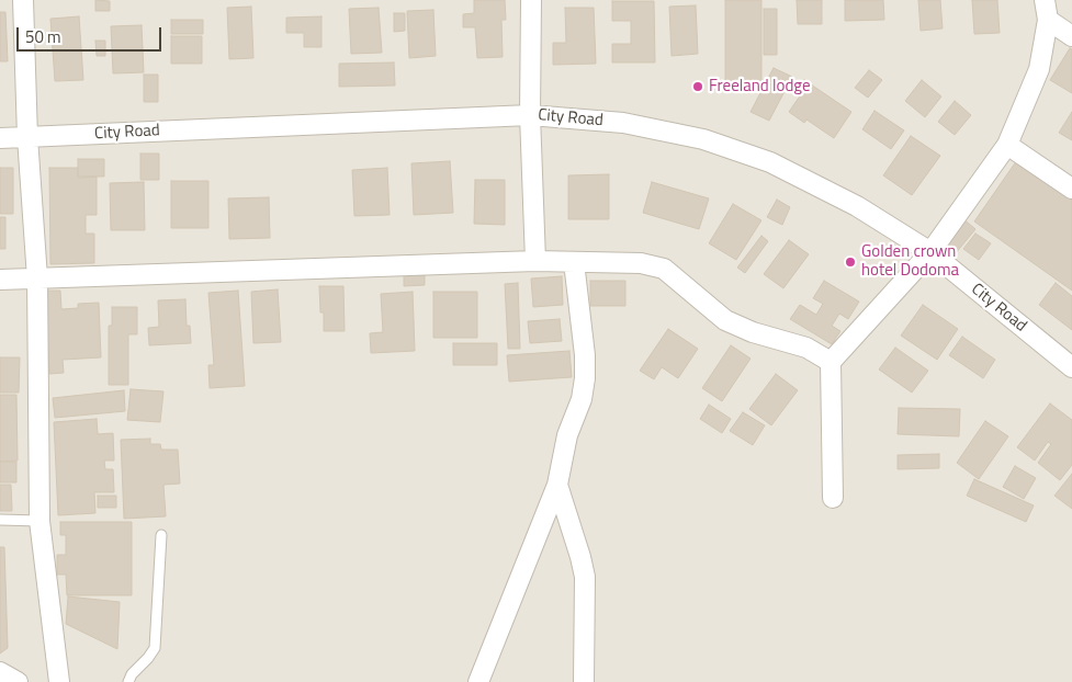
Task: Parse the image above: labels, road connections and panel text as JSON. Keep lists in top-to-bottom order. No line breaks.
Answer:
{"streets":{"street":["City Road"]},"places":["Freeland lodge","Golden crown hotel Dodoma"],"scale_bar":"50 m"}
